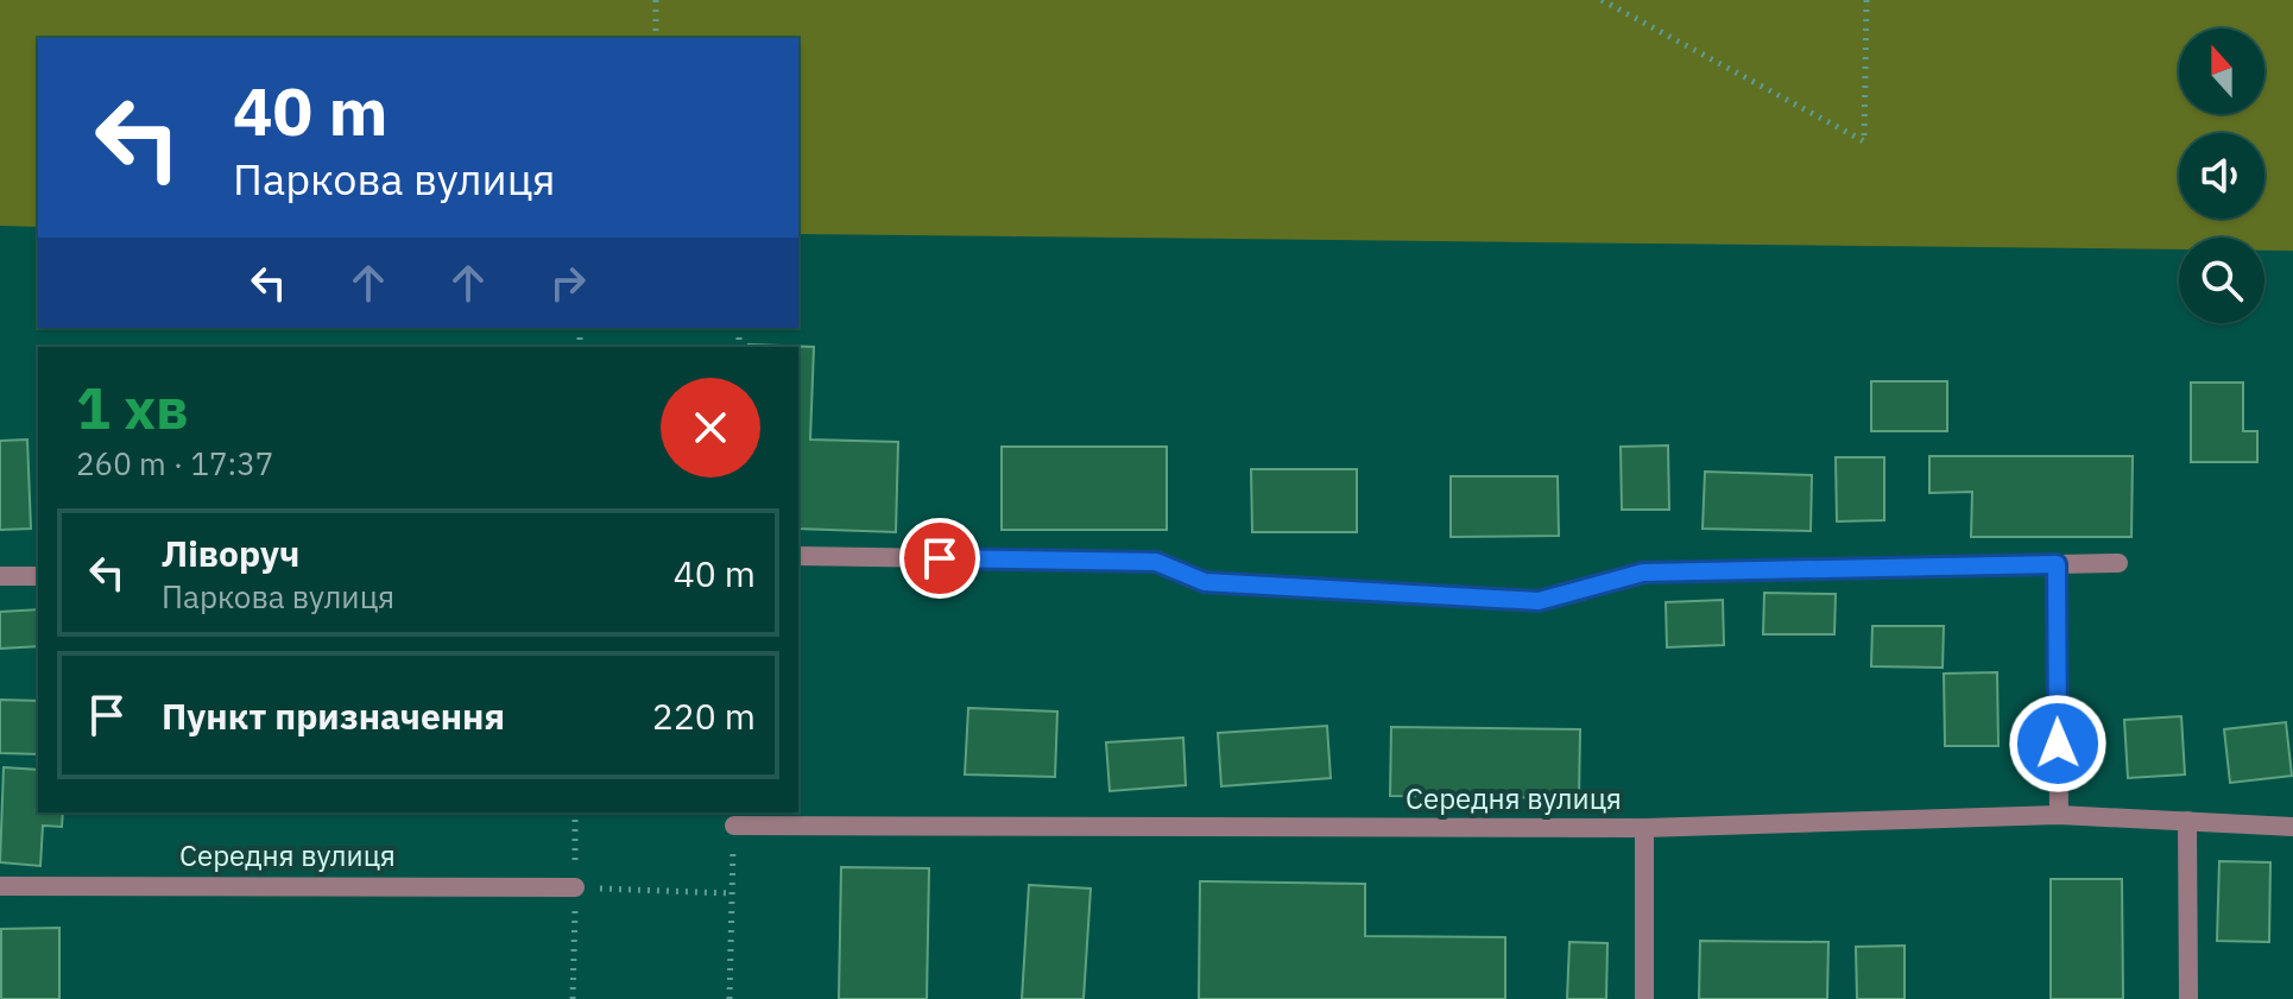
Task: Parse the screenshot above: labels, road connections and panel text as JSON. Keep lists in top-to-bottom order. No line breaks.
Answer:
{"streets":{"street":["Середня вулиця"]},"north":"top","page":{"turn":["40 m","Паркова вулиця"],"heading":["1 хв","260 m · 17:37"],"list":[{"name":"Ліворуч","note":"Паркова вулиця","value":"40 m"},{"name":"Пункт призначення","value":"220 m"}]}}
